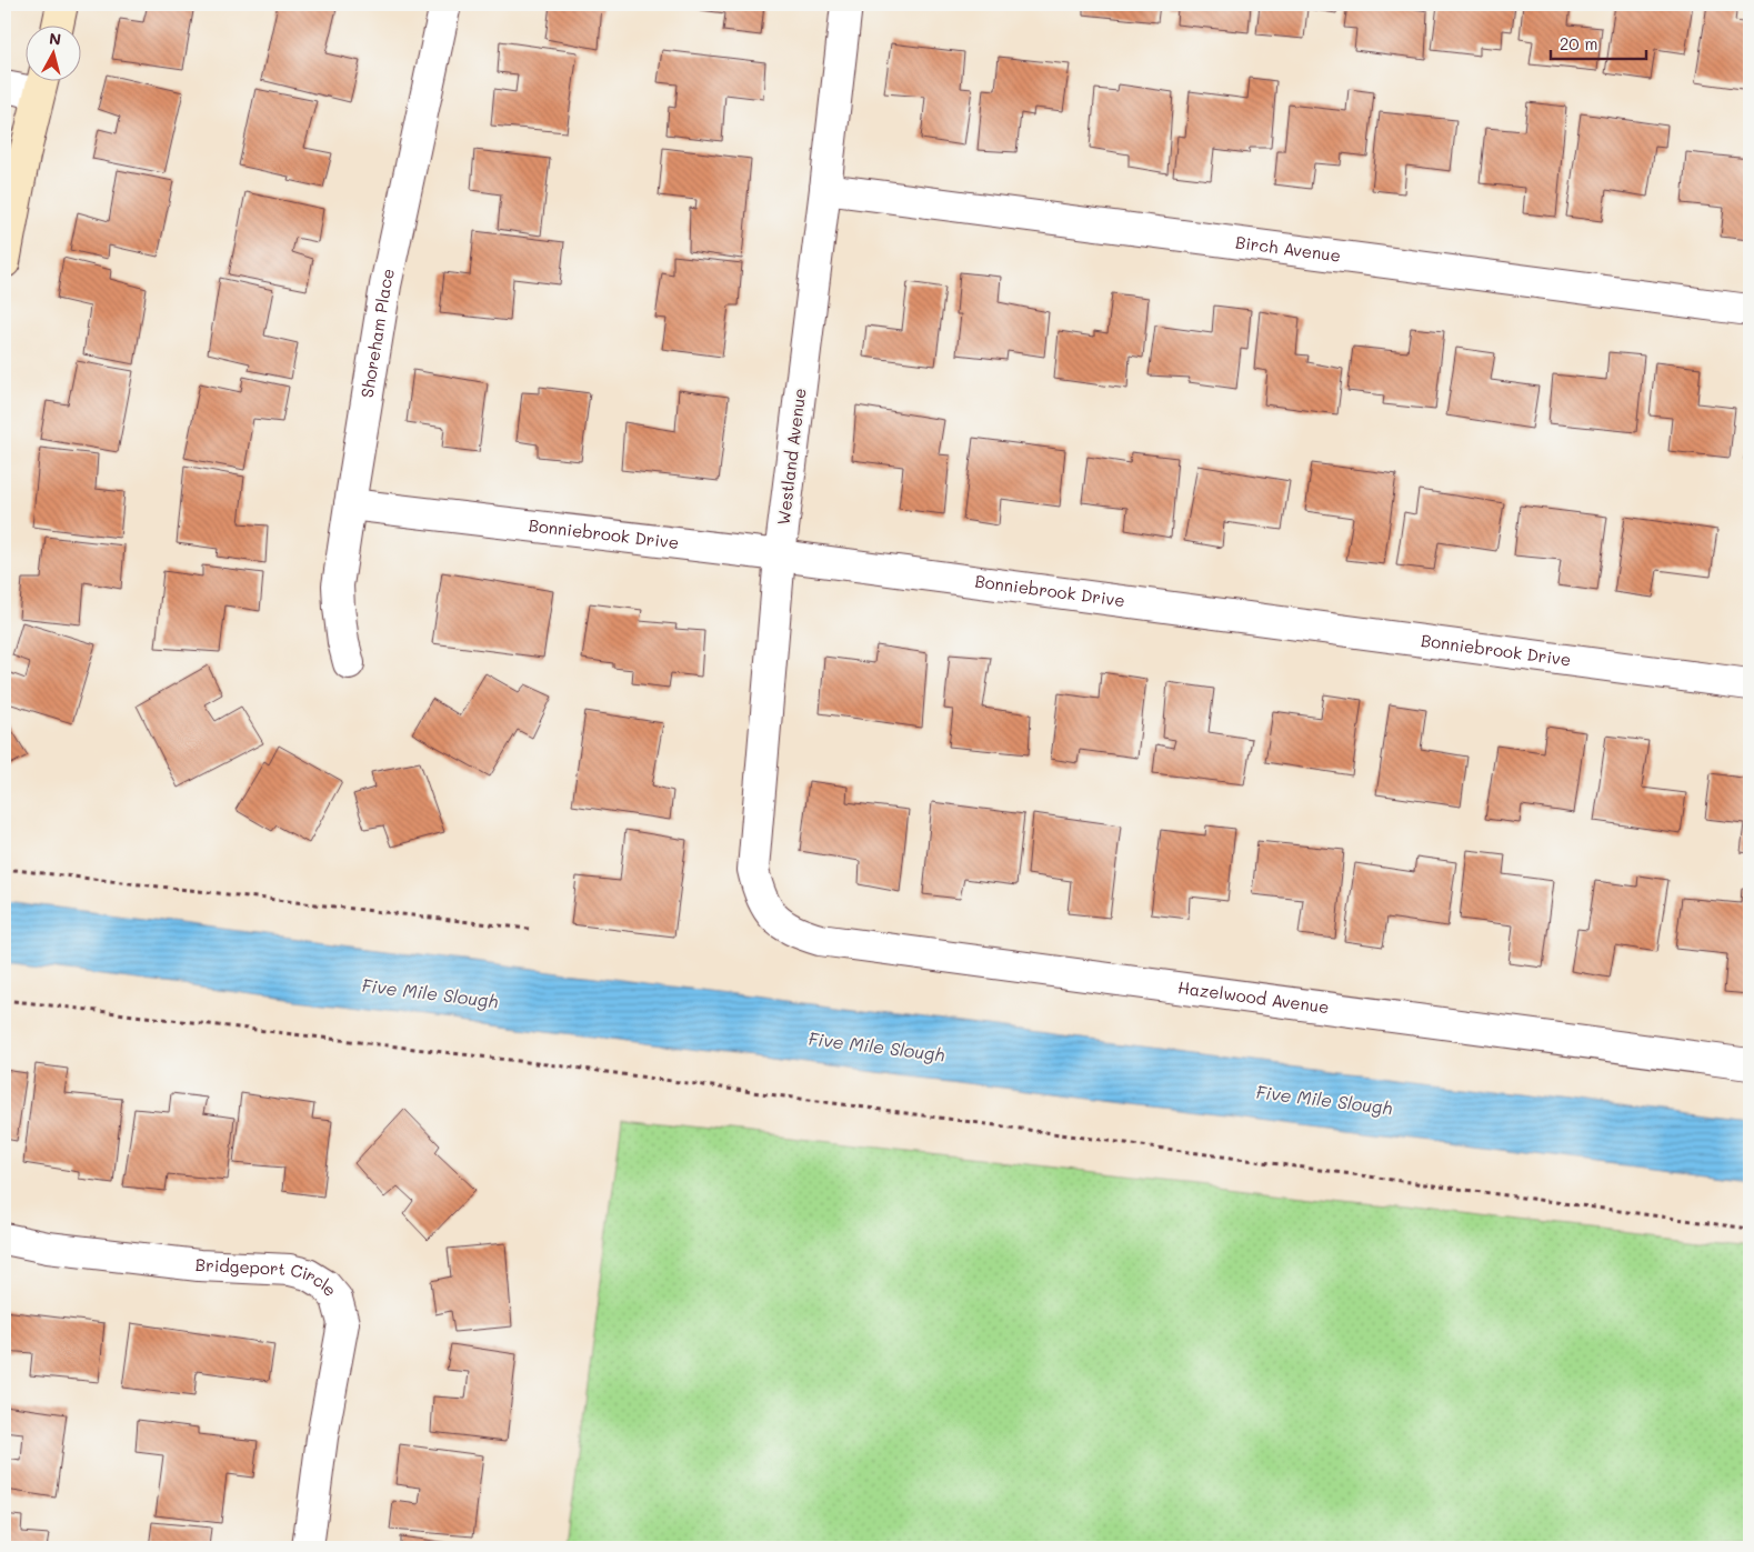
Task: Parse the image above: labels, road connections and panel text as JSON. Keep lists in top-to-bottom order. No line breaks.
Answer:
{"streets":{"street":["Birch Avenue","Shoreham Place","Westland Avenue","Bonniebrook Drive","Hazelwood Avenue","Bridgeport Circle"]},"crossings":[["Birch Avenue","Westland Avenue"],["Shoreham Place","Bonniebrook Drive"],["Westland Avenue","Bonniebrook Drive"],["Westland Avenue","Hazelwood Avenue"]],"water":["Five Mile Slough"],"scale_bar":"20 m","north":"top"}
